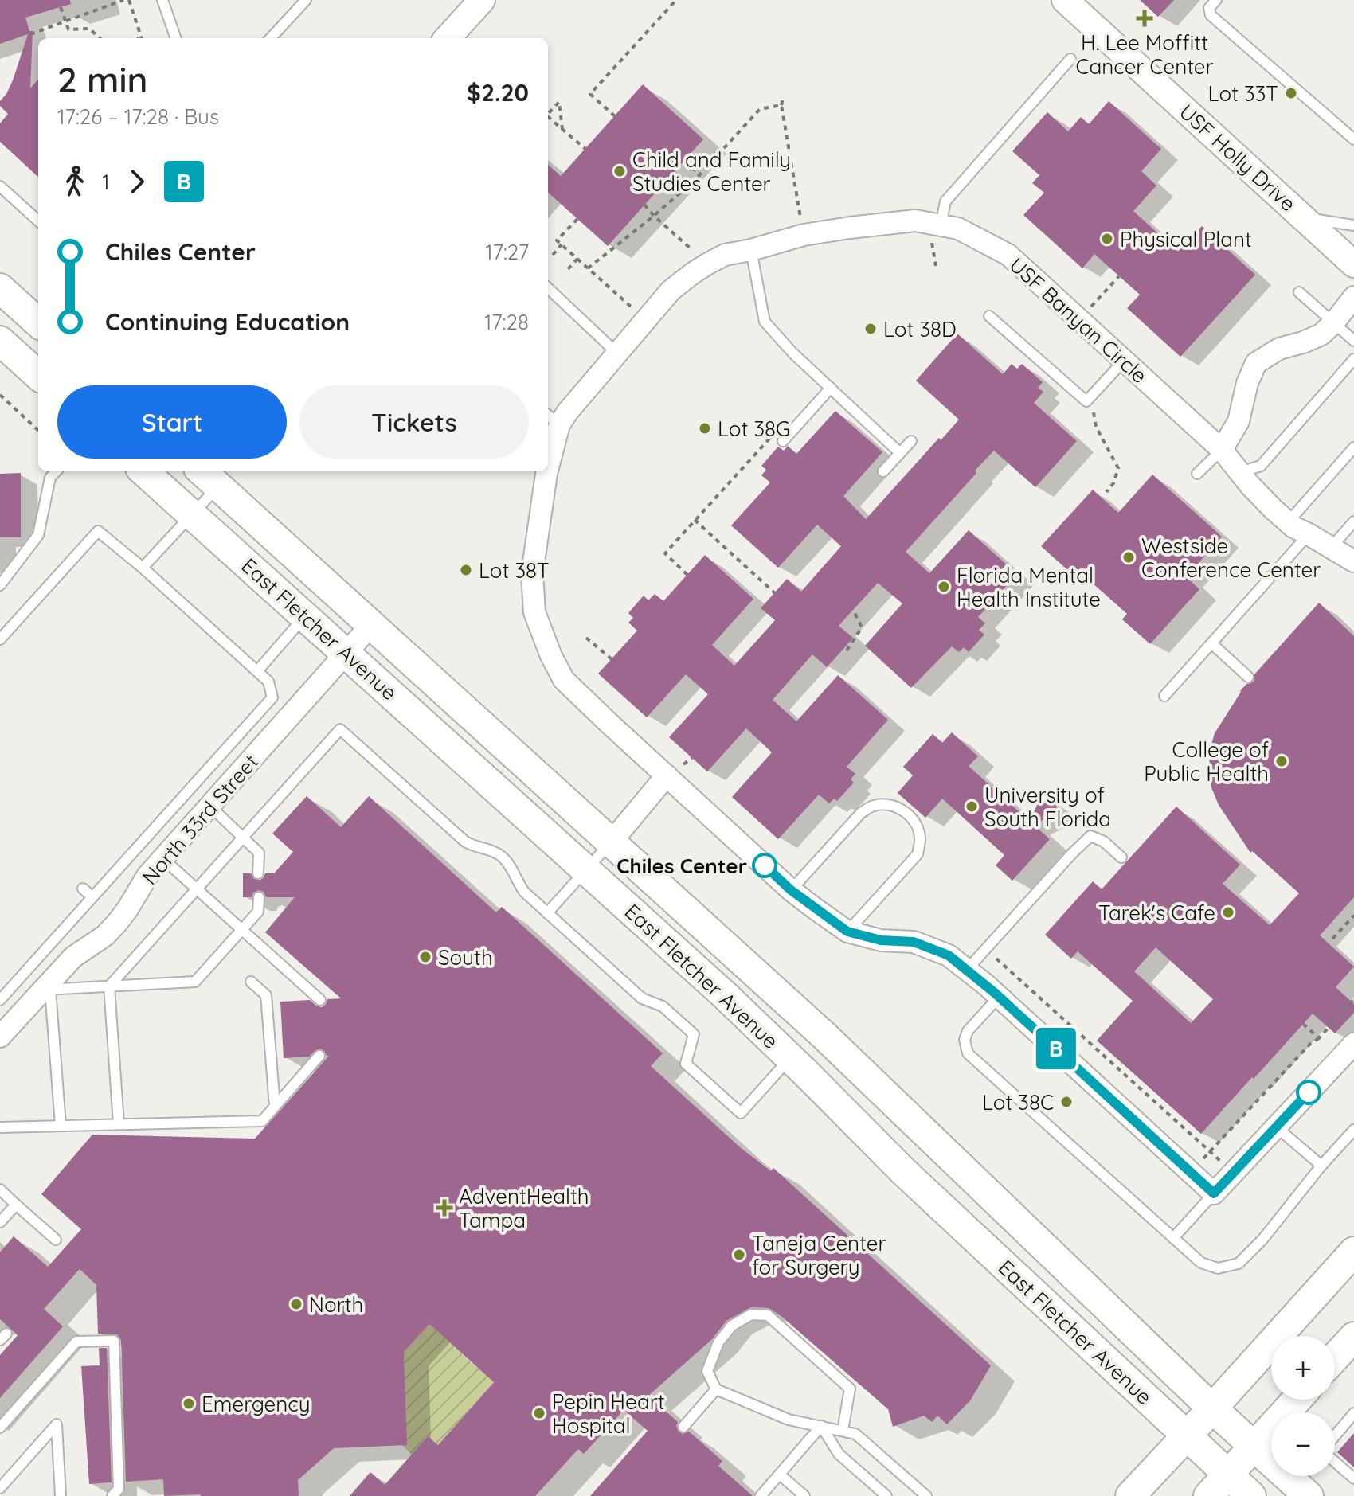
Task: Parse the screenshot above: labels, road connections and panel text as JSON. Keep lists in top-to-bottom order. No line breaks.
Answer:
{"streets":{"main road":["East Fletcher Avenue"],"street":["USF Holly Drive","USF Banyan Circle","North 33rd Street"]},"crossings":[["East Fletcher Avenue","North 33rd Street"]],"places":{"health":["H. Lee Moffitt Cancer Center","AdventHealth Tampa"],"other":["Lot 33T","Child and Family Studies Center","Physical Plant","Lot 38D","Lot 38G","Westside Conference Center","Lot 38T","Florida Mental Health Institute","College of Public Health","University of South Florida","Chiles Center","Tarek's Cafe","South","Lot 38C","Taneja Center for Surgery","North","Emergency","Pepin Heart Hospital"]},"lines":["bus line B"],"page":{"on_map":"B","heading":["2 min","17:26 – 17:28 · Bus","$2.20"],"legs":["1","B"],"list":[{"name":"Chiles Center","value":"17:27"},{"name":"Continuing Education","value":"17:28"}],"buttons":["Start","Tickets"],"map_buttons":["+","−"]}}
